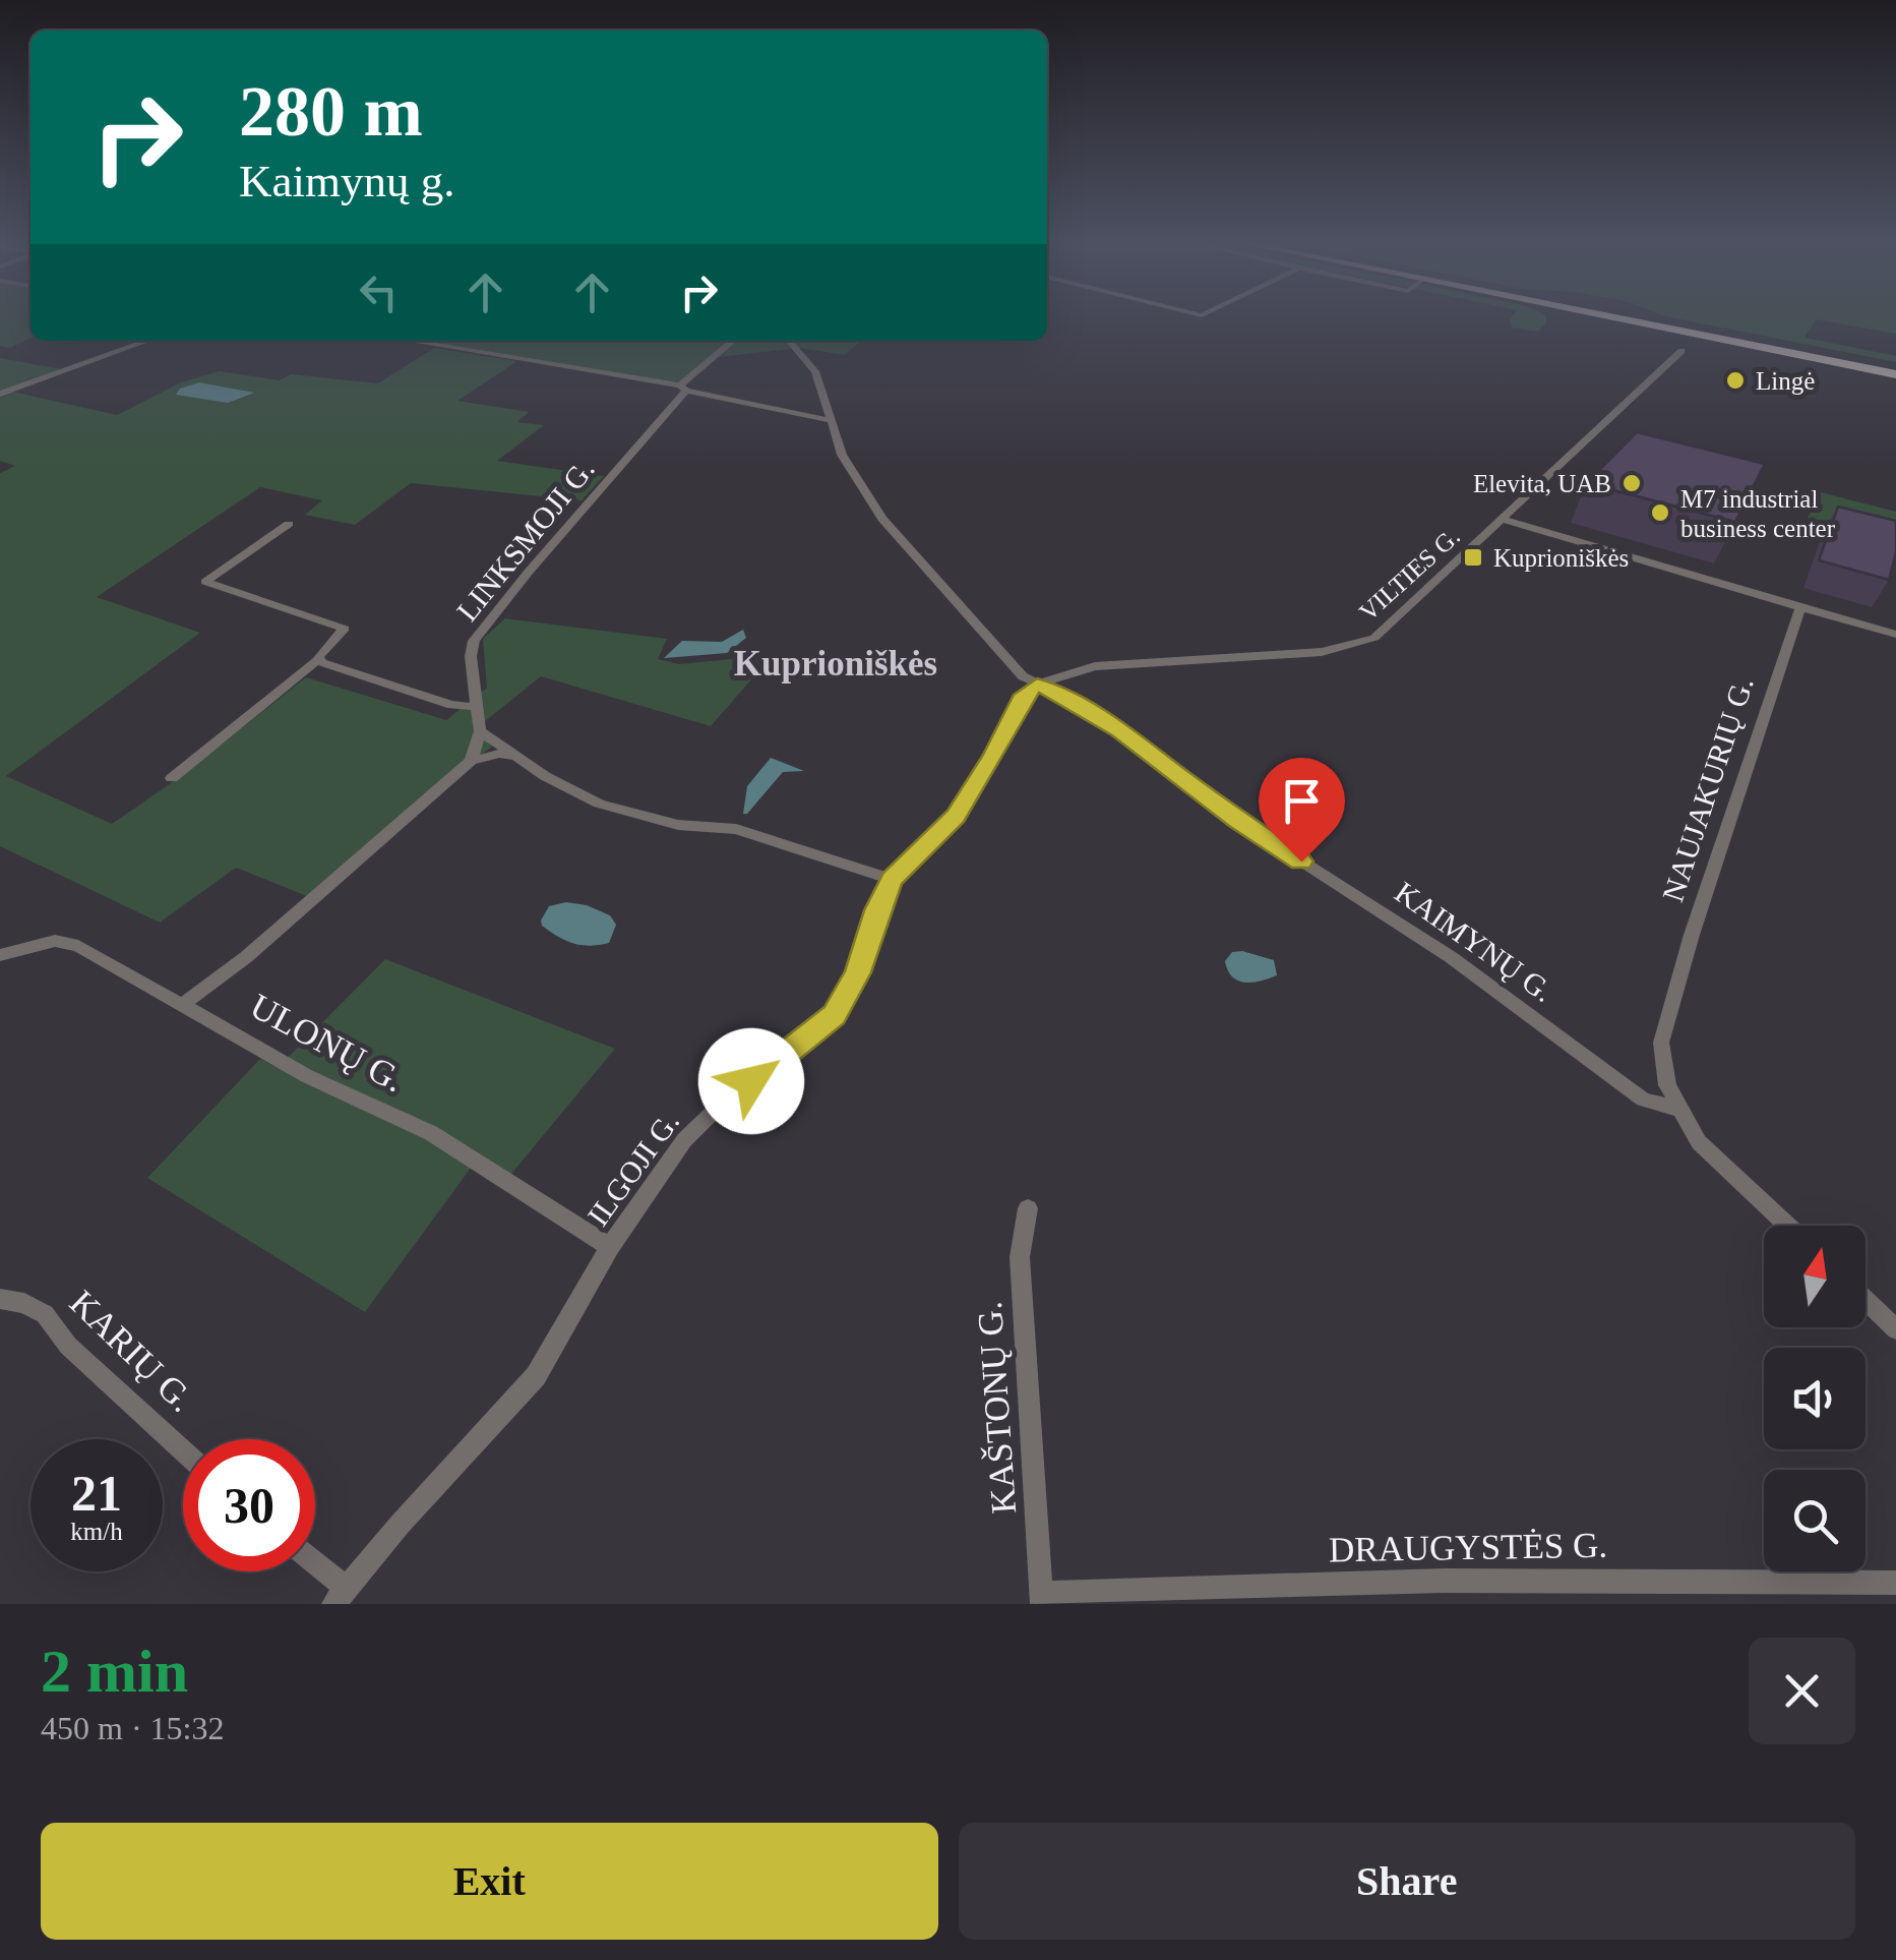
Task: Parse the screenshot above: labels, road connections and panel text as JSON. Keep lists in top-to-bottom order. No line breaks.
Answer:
{"streets":{"street":["LINKSMOJI G.","VILTIES G.","NAUJAKURIŲ G.","KAIMYNŲ G.","ULONŲ G.","ILGOJI G.","KARIŲ G.","KAŠTONŲ G.","DRAUGYSTĖS G."]},"crossings":[["VILTIES G.","KAIMYNŲ G."],["VILTIES G.","ILGOJI G."],["NAUJAKURIŲ G.","KAIMYNŲ G."],["KAIMYNŲ G.","ILGOJI G."],["ULONŲ G.","ILGOJI G."],["KAŠTONŲ G.","DRAUGYSTĖS G."]],"districts":["Kuprioniškės"],"places":{"other":["Lingė","Elevita, UAB","M7 industrial business center"],"transit":["Kuprioniškės"]},"north":"top","page":{"turn":["280 m","Kaimynų g."],"speed":"21 km/h","limit":"30","heading":["2 min","450 m · 15:32"],"buttons":["Exit","Share"]}}
